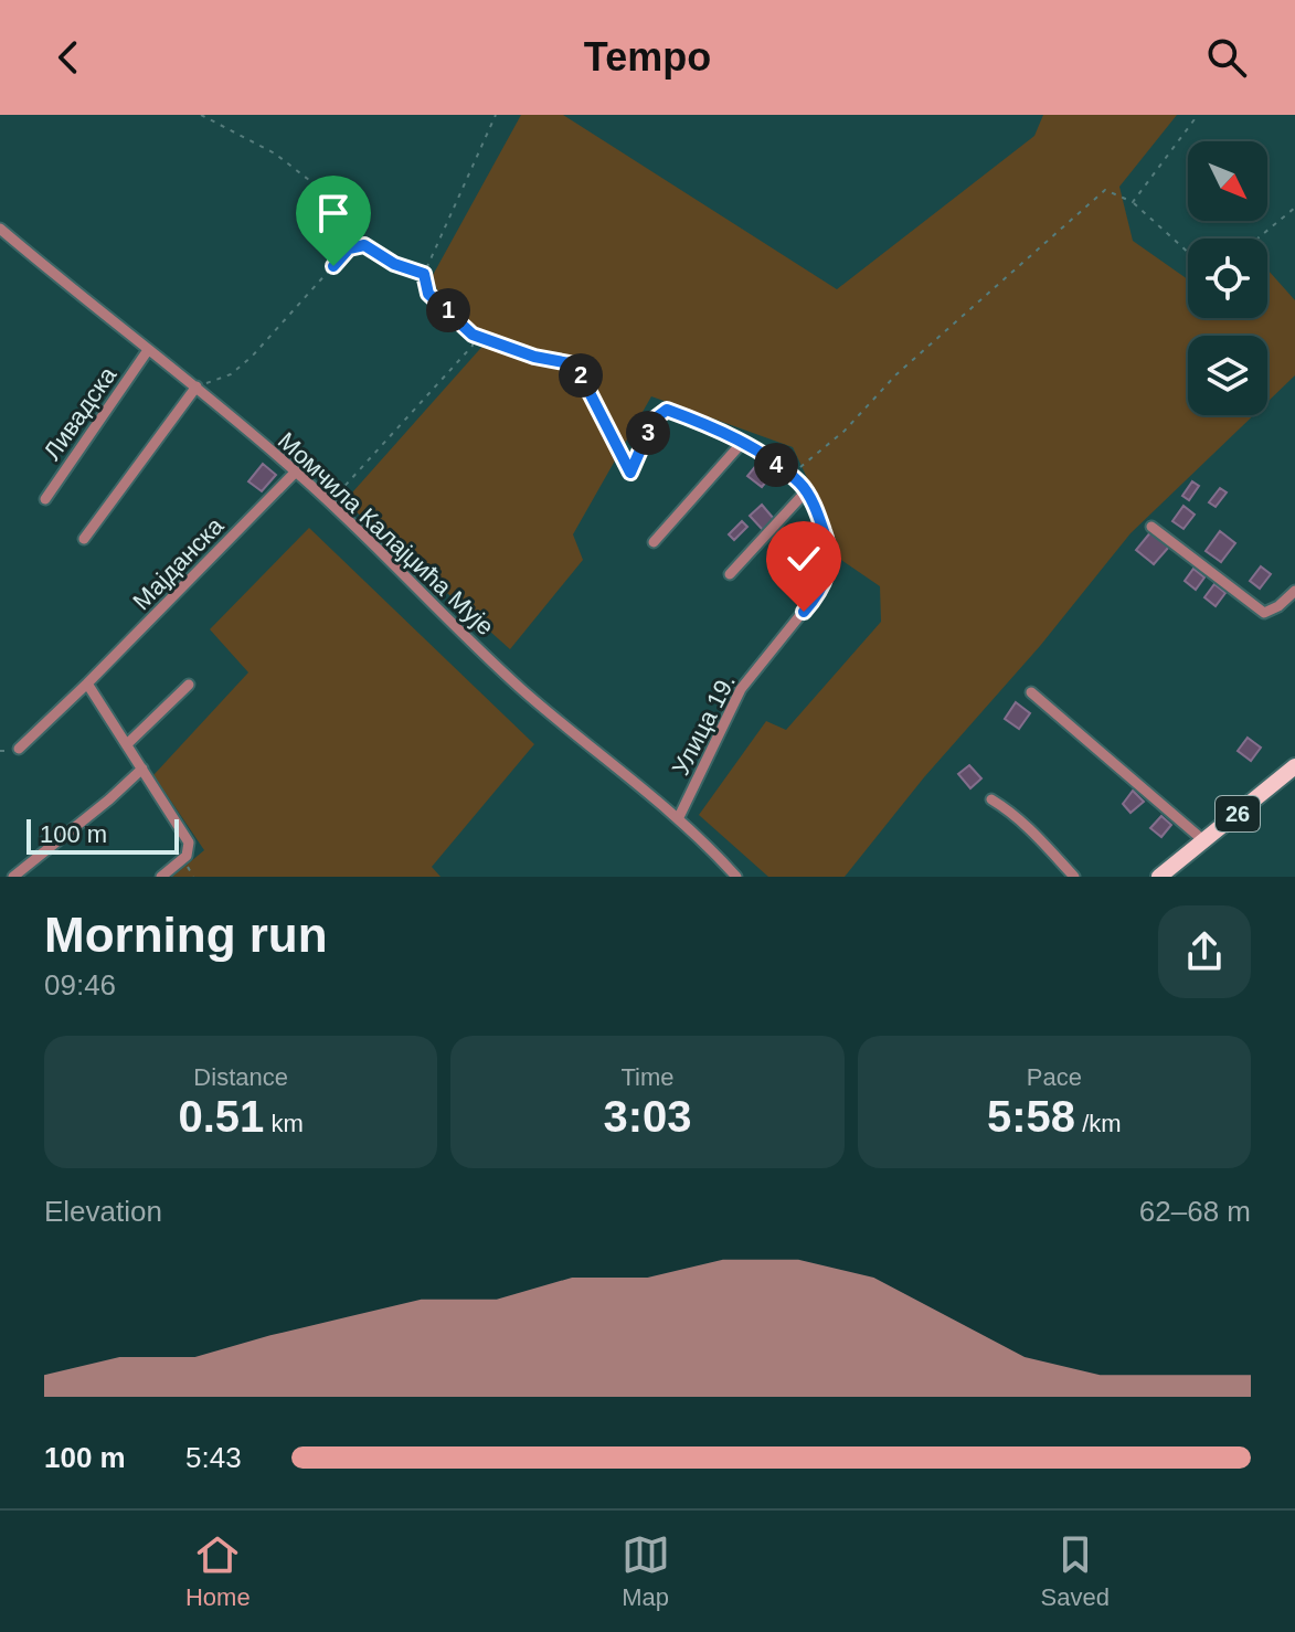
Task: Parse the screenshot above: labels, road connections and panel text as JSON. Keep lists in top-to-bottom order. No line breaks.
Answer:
{"streets":{"main road":["26"],"street":["Ливадска","Момчила Калајџића Мује","Мајданска","Улица 19."]},"crossings":[["Ливадска","Момчила Калајџића Мује"],["Момчила Калајџића Мује","Мајданска"],["Момчила Калајџића Мује","Улица 19."]],"scale_bar":"100 m","north":"bottom right","page":{"header":"Tempo","pins":["1","2","3","4"],"scale":"100 m","heading":["Morning run","09:46"],"stats":[["Distance","0.51 km"],["Time","3:03"],["Pace","5:58 /km"]],"chart":["Elevation","62–68 m"],"list":[{"name":"100 m","note":"5:43"}],"tabs":["Home","Map","Saved"]}}
